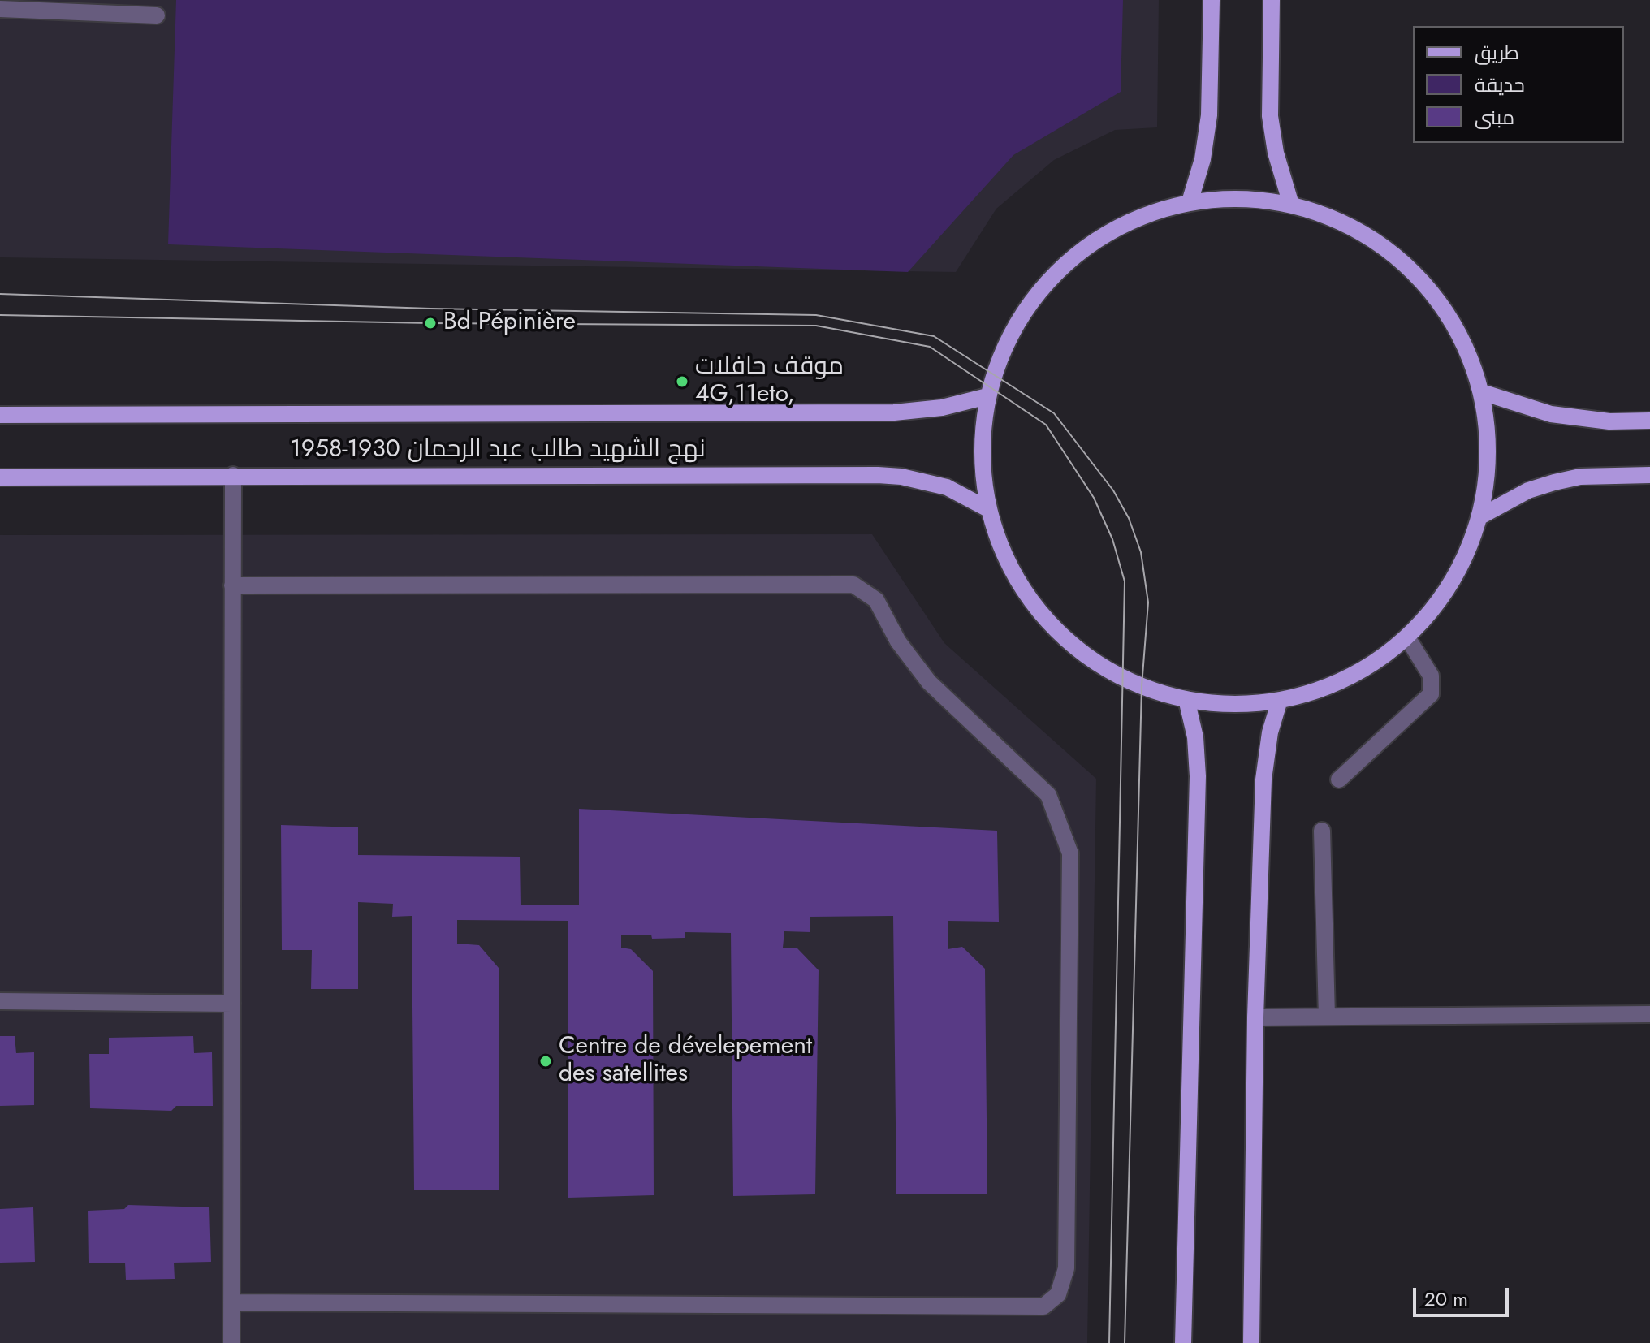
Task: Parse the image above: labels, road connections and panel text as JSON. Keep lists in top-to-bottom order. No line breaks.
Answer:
{"streets":{"main road":["نهج الشهيد طالب عبد الرحمان 1930-1958"]},"places":["Bd Pépinière","موقف حافلات 4G,11eto,","Centre de dévelepement des satellites"],"legend":["طريق","حديقة","مبنى"],"scale_bar":"20 m"}
